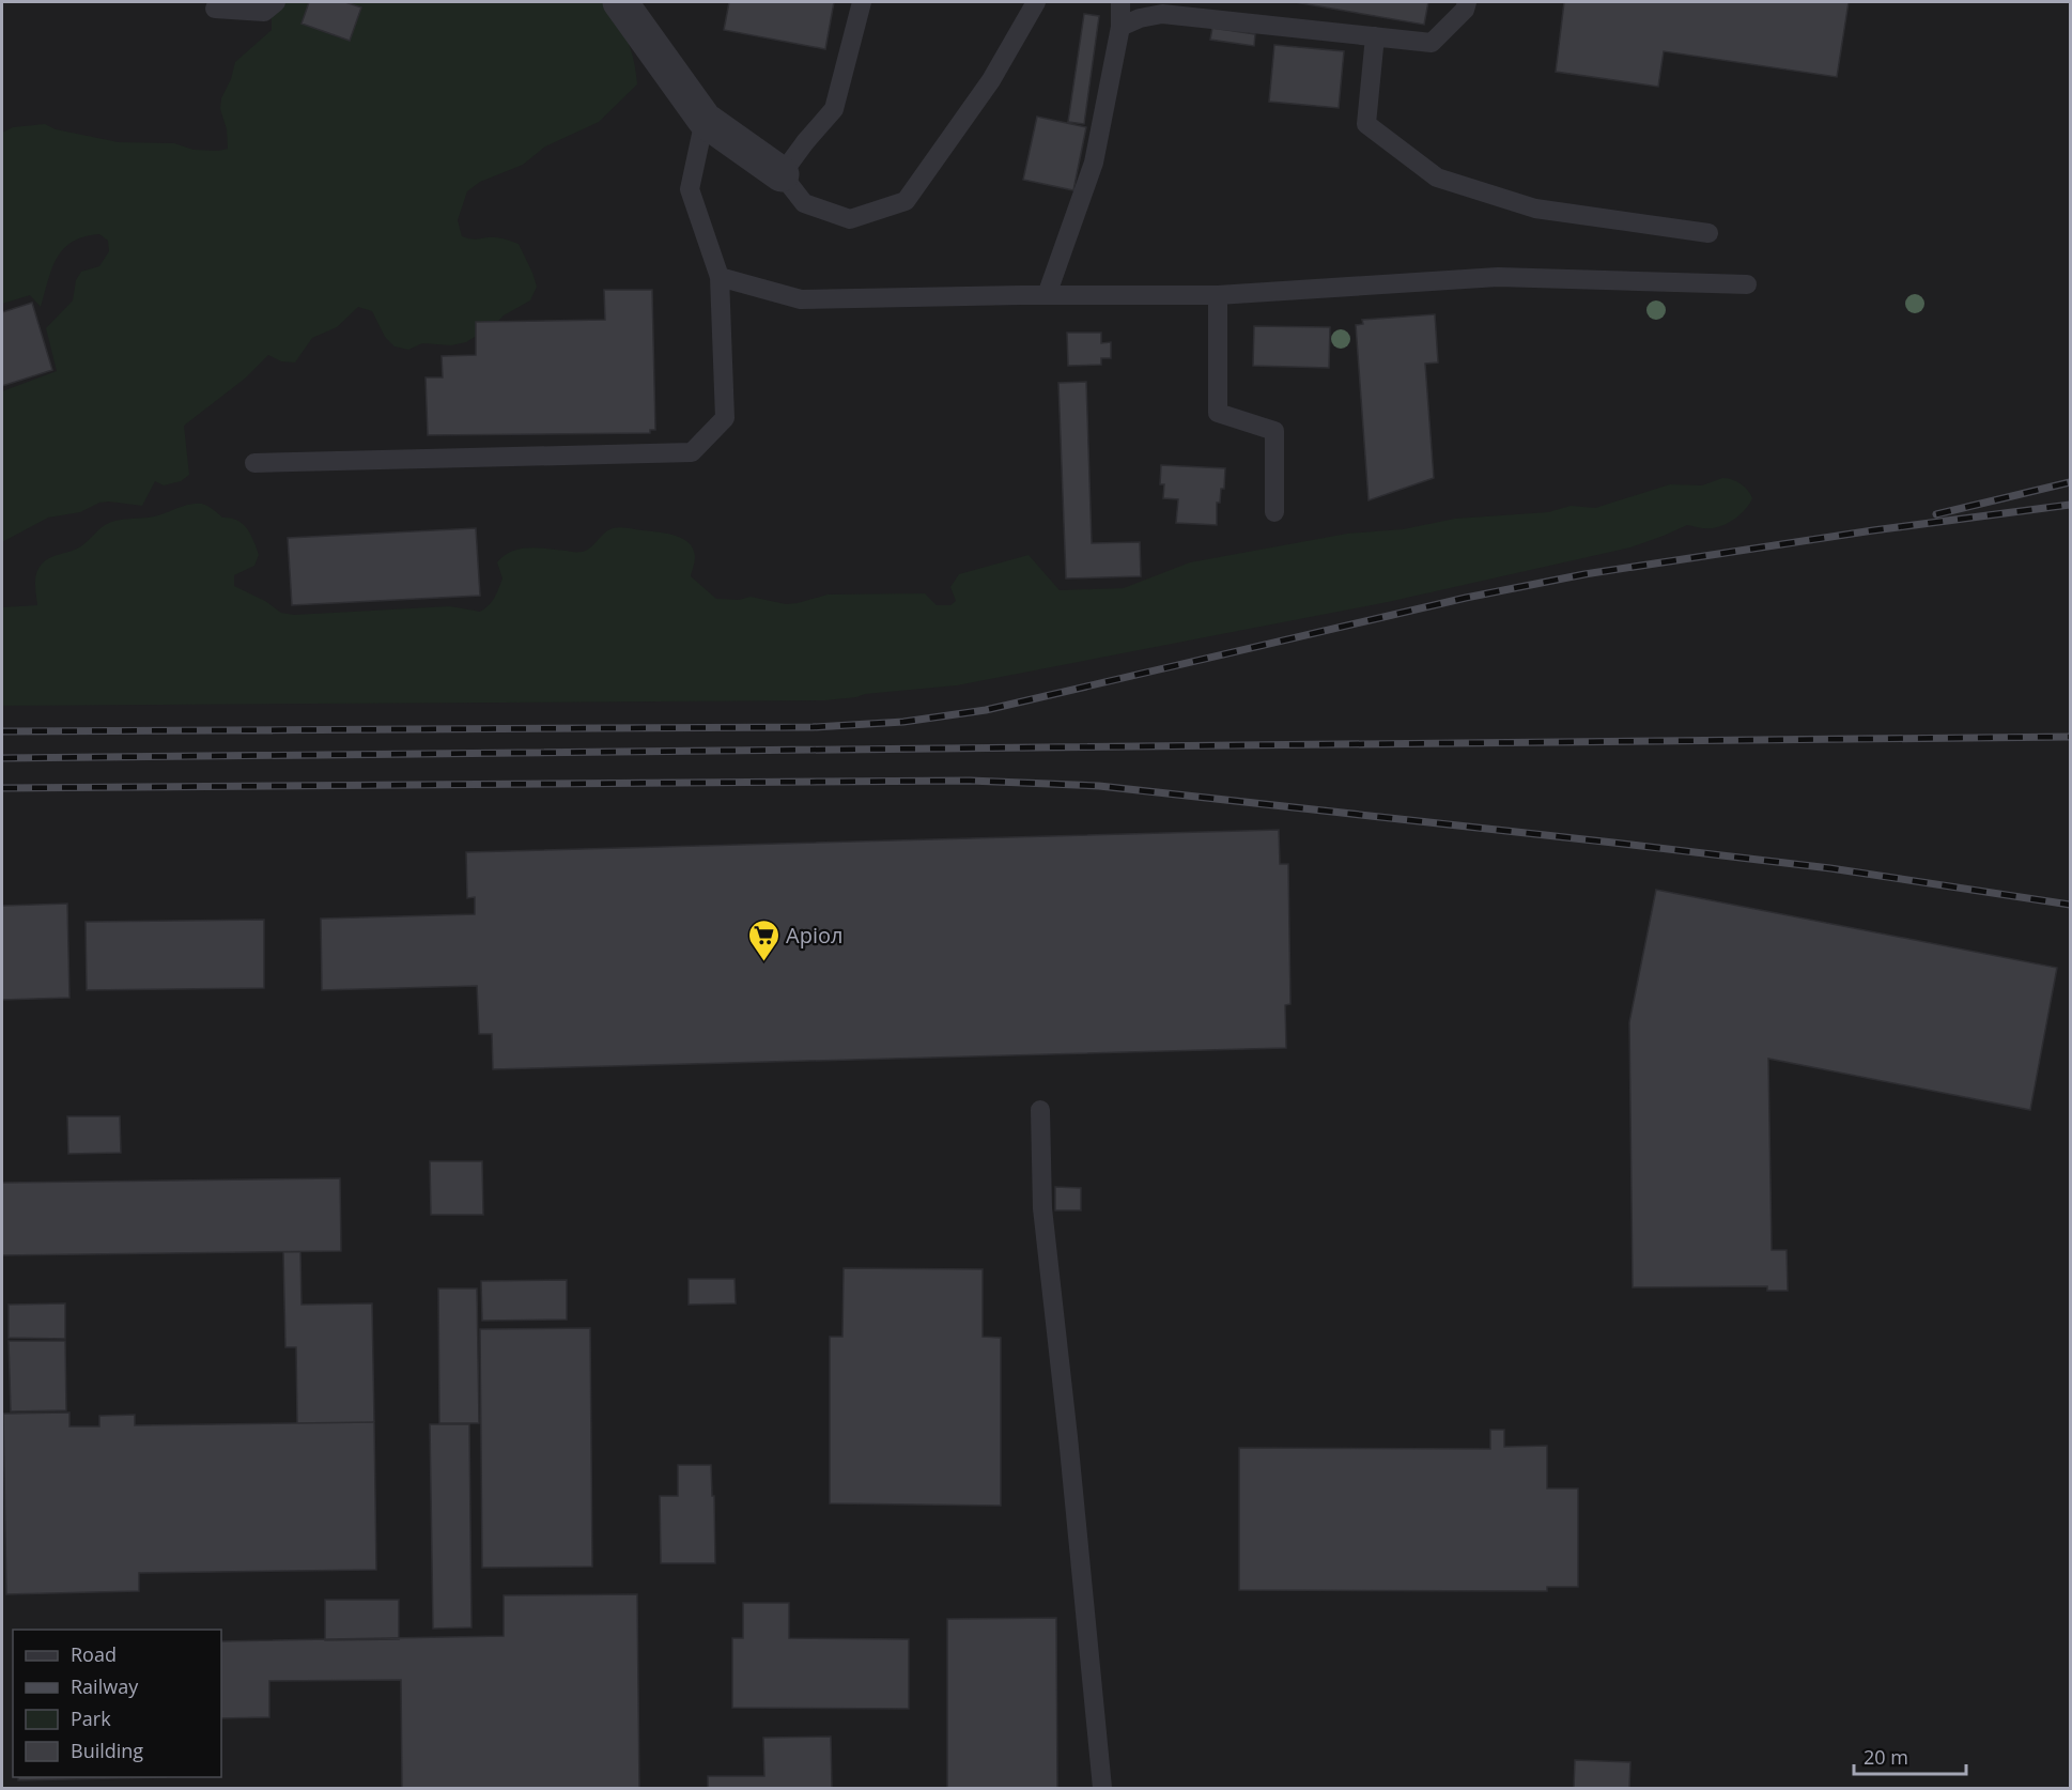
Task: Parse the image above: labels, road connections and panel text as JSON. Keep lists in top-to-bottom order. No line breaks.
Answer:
{"places":{"supermarket":["Аріол"]},"legend":["Road","Railway","Park","Building"],"scale_bar":"20 m"}
